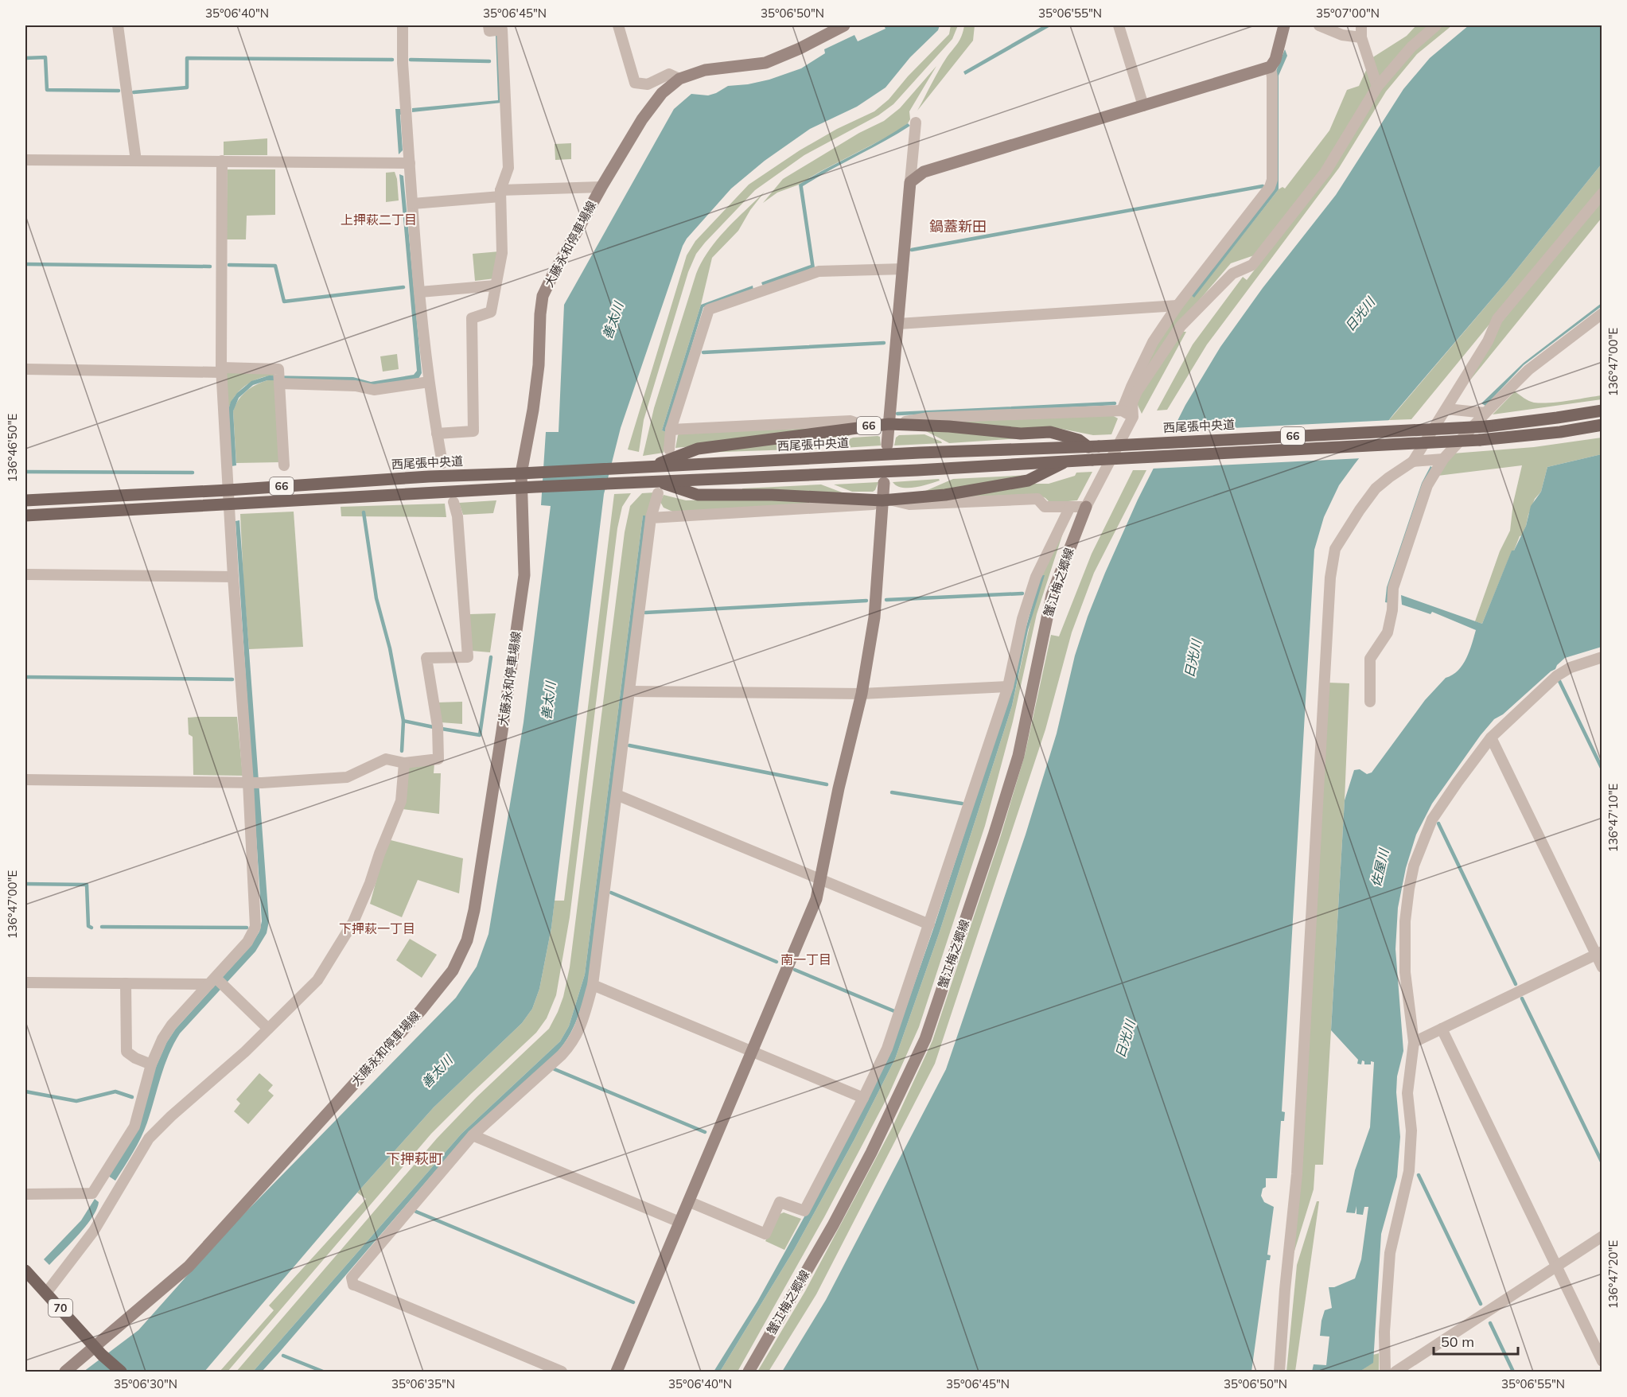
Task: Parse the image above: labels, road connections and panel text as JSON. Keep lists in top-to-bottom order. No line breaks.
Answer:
{"streets":{"main road":["大藤永和停車場線","66","西尾張中央道","蟹江梅之郷線","70"]},"crossings":[["大藤永和停車場線","66"],["大藤永和停車場線","西尾張中央道"],["大藤永和停車場線","70"],["66","西尾張中央道"]],"districts":["上押萩二丁目","鍋蓋新田","下押萩一丁目","南一丁目","下押萩町"],"water":["日光川","善太川","佐屋川"],"scale_bar":"50 m","coordinates":["35°06'40\"N","35°06'45\"N","35°06'50\"N","35°06'55\"N","35°07'00\"N","136°47'00\"E","136°46'50\"E","136°47'10\"E","136°47'20\"E","35°06'30\"N","35°06'35\"N"]}
